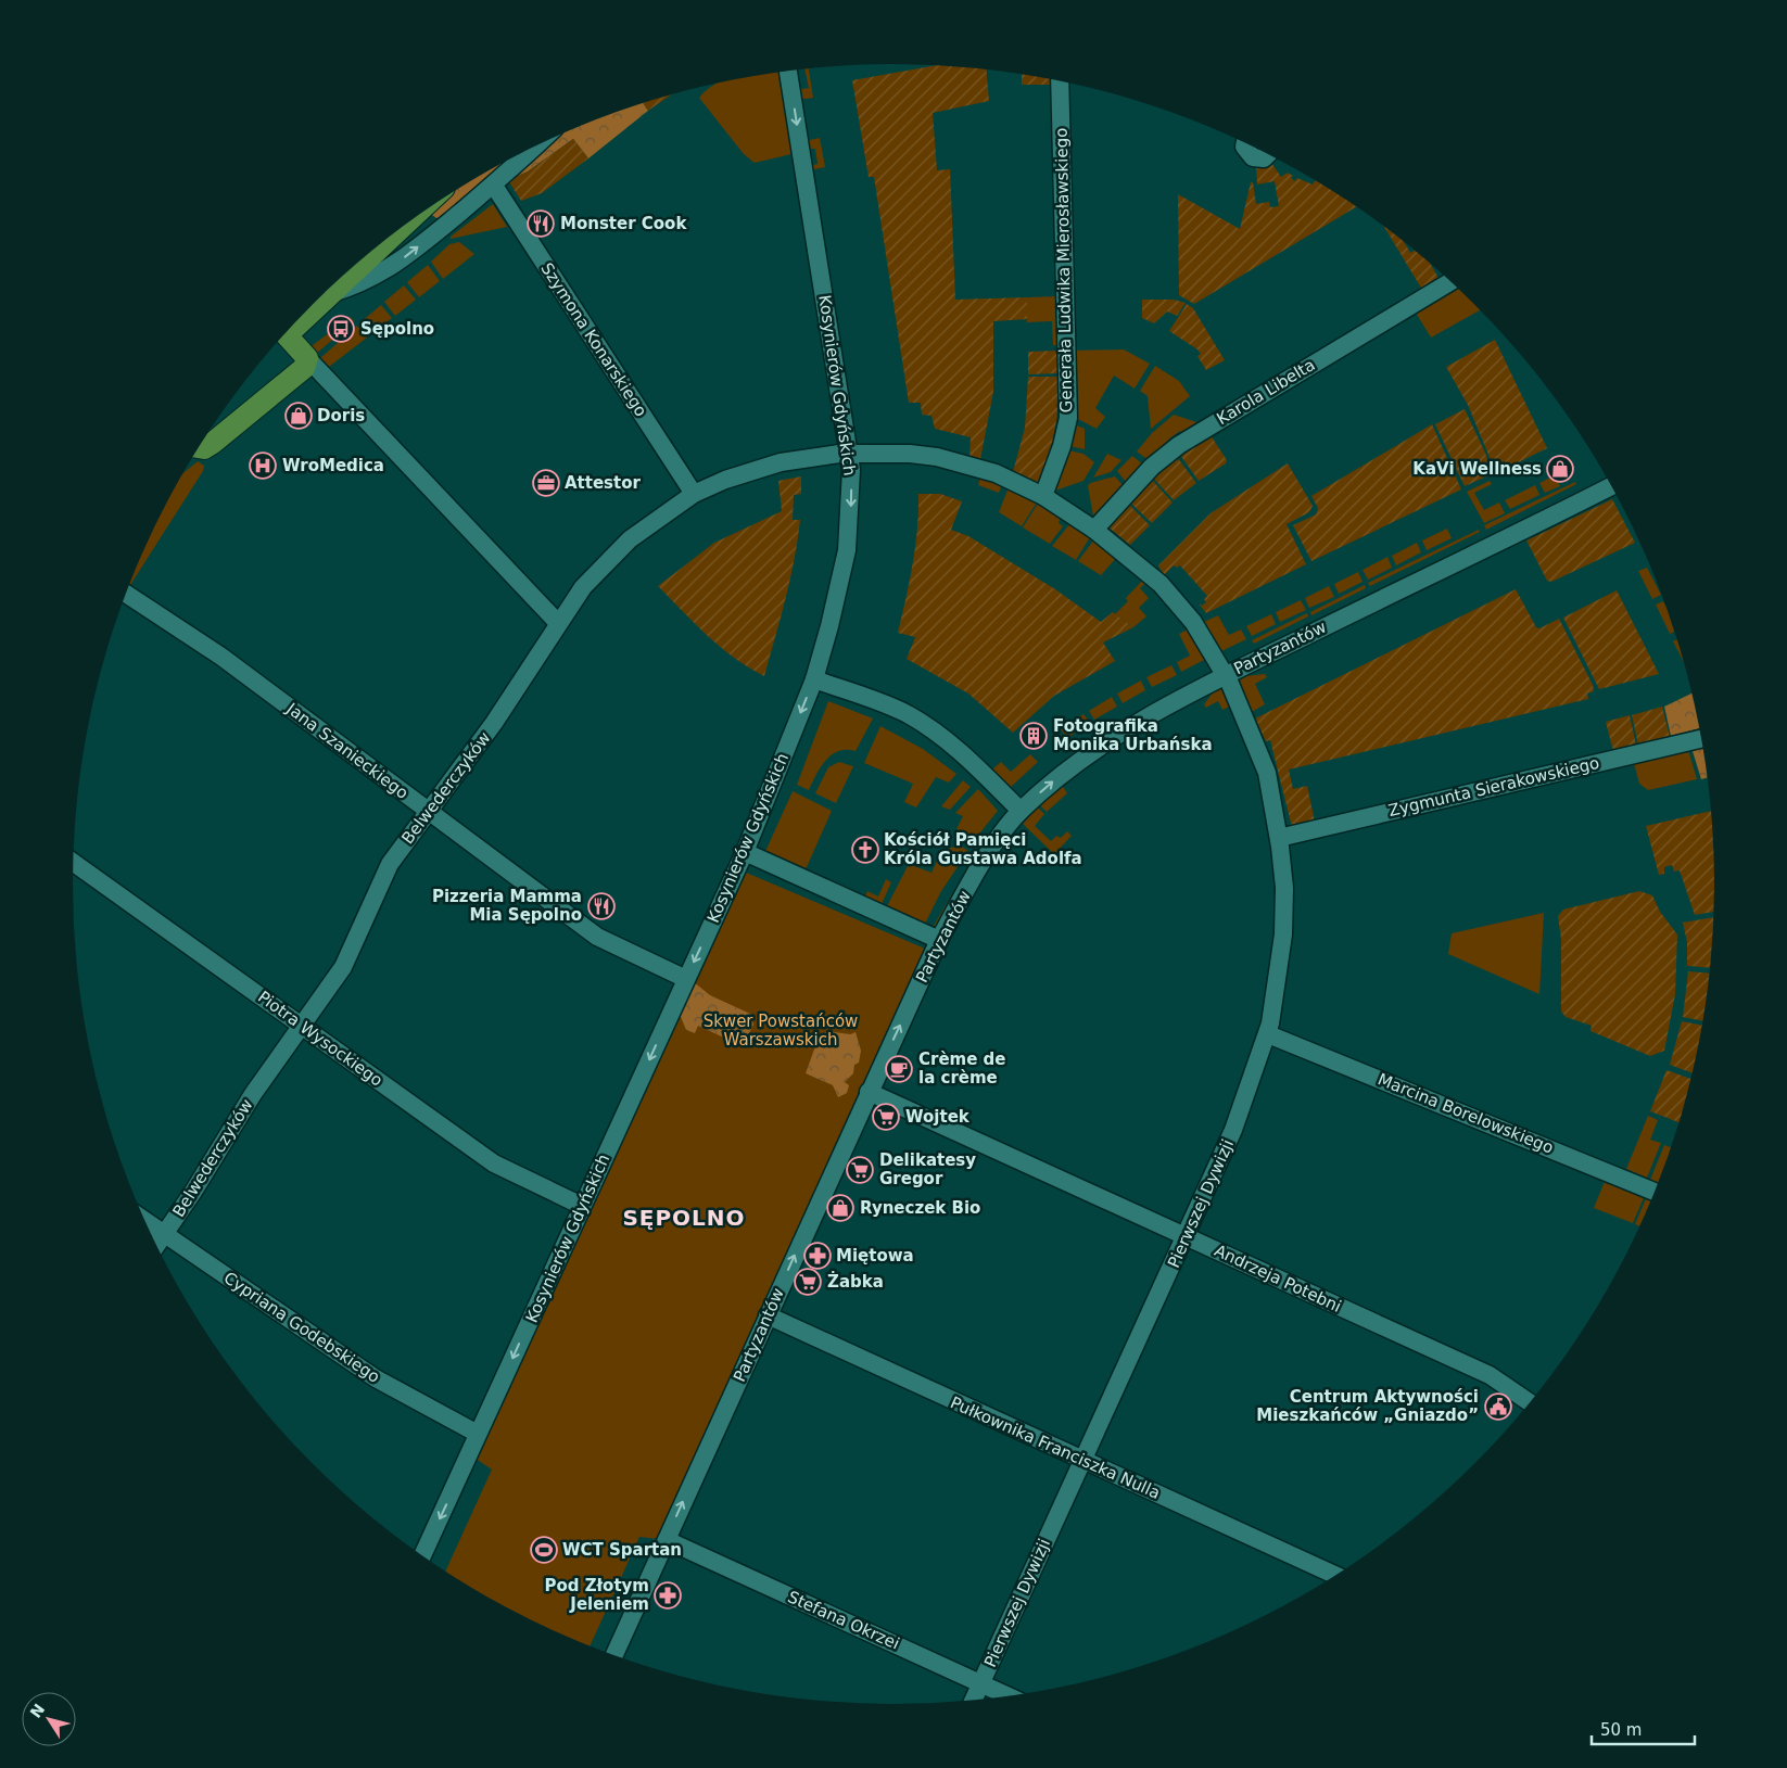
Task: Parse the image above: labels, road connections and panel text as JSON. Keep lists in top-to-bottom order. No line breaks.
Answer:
{"streets":{"street":["Generała Ludwika Mierosławskiego","Szymona Konarskiego","Kosynierów Gdyńskich","Karola Libelta","Partyzantów","Jana Szanieckiego","Zygmunta Sierakowskiego","Belwederczyków","Piotra Wysockiego","Marcina Borelowskiego","Pierwszej Dywizji","Andrzeja Potebni","Cypriana Godebskiego","Pułkownika Franciszka Nulla","Stefana Okrzei"]},"crossings":[["Generała Ludwika Mierosławskiego","Belwederczyków"],["Generała Ludwika Mierosławskiego","Pierwszej Dywizji"],["Szymona Konarskiego","Belwederczyków"],["Kosynierów Gdyńskich","Jana Szanieckiego"],["Kosynierów Gdyńskich","Belwederczyków"],["Kosynierów Gdyńskich","Piotra Wysockiego"],["Kosynierów Gdyńskich","Cypriana Godebskiego"],["Karola Libelta","Pierwszej Dywizji"],["Partyzantów","Pierwszej Dywizji"],["Partyzantów","Andrzeja Potebni"],["Partyzantów","Pułkownika Franciszka Nulla"],["Partyzantów","Stefana Okrzei"],["Jana Szanieckiego","Belwederczyków"],["Zygmunta Sierakowskiego","Pierwszej Dywizji"],["Belwederczyków","Piotra Wysockiego"],["Belwederczyków","Pierwszej Dywizji"],["Belwederczyków","Cypriana Godebskiego"],["Marcina Borelowskiego","Pierwszej Dywizji"],["Pierwszej Dywizji","Andrzeja Potebni"],["Pierwszej Dywizji","Pułkownika Franciszka Nulla"],["Pierwszej Dywizji","Stefana Okrzei"]],"one_way":["Kosynierów Gdyńskich","Partyzantów"],"districts":["SĘPOLNO"],"parks":["Skwer Powstańców Warszawskich"],"places":{"restaurant":["Monster Cook","Pizzeria Mamma Mia Sępolno"],"bus stop":["Sępolno"],"shop":["Doris","KaVi Wellness","Ryneczek Bio"],"hospital":["WroMedica"],"office":["Attestor"],"building":["Fotografika Monika Urbańska"],"church":["Kościół Pamięci Króla Gustawa Adolfa"],"cafe":["Crème de la crème"],"supermarket":["Wojtek","Delikatesy Gregor","Żabka"],"pharmacy":["Miętowa","Pod Złotym Jeleniem"],"public building":["Centrum Aktywności Mieszkańców „Gniazdo”"],"sports":["WCT Spartan"]},"scale_bar":"50 m","north":"top left"}
